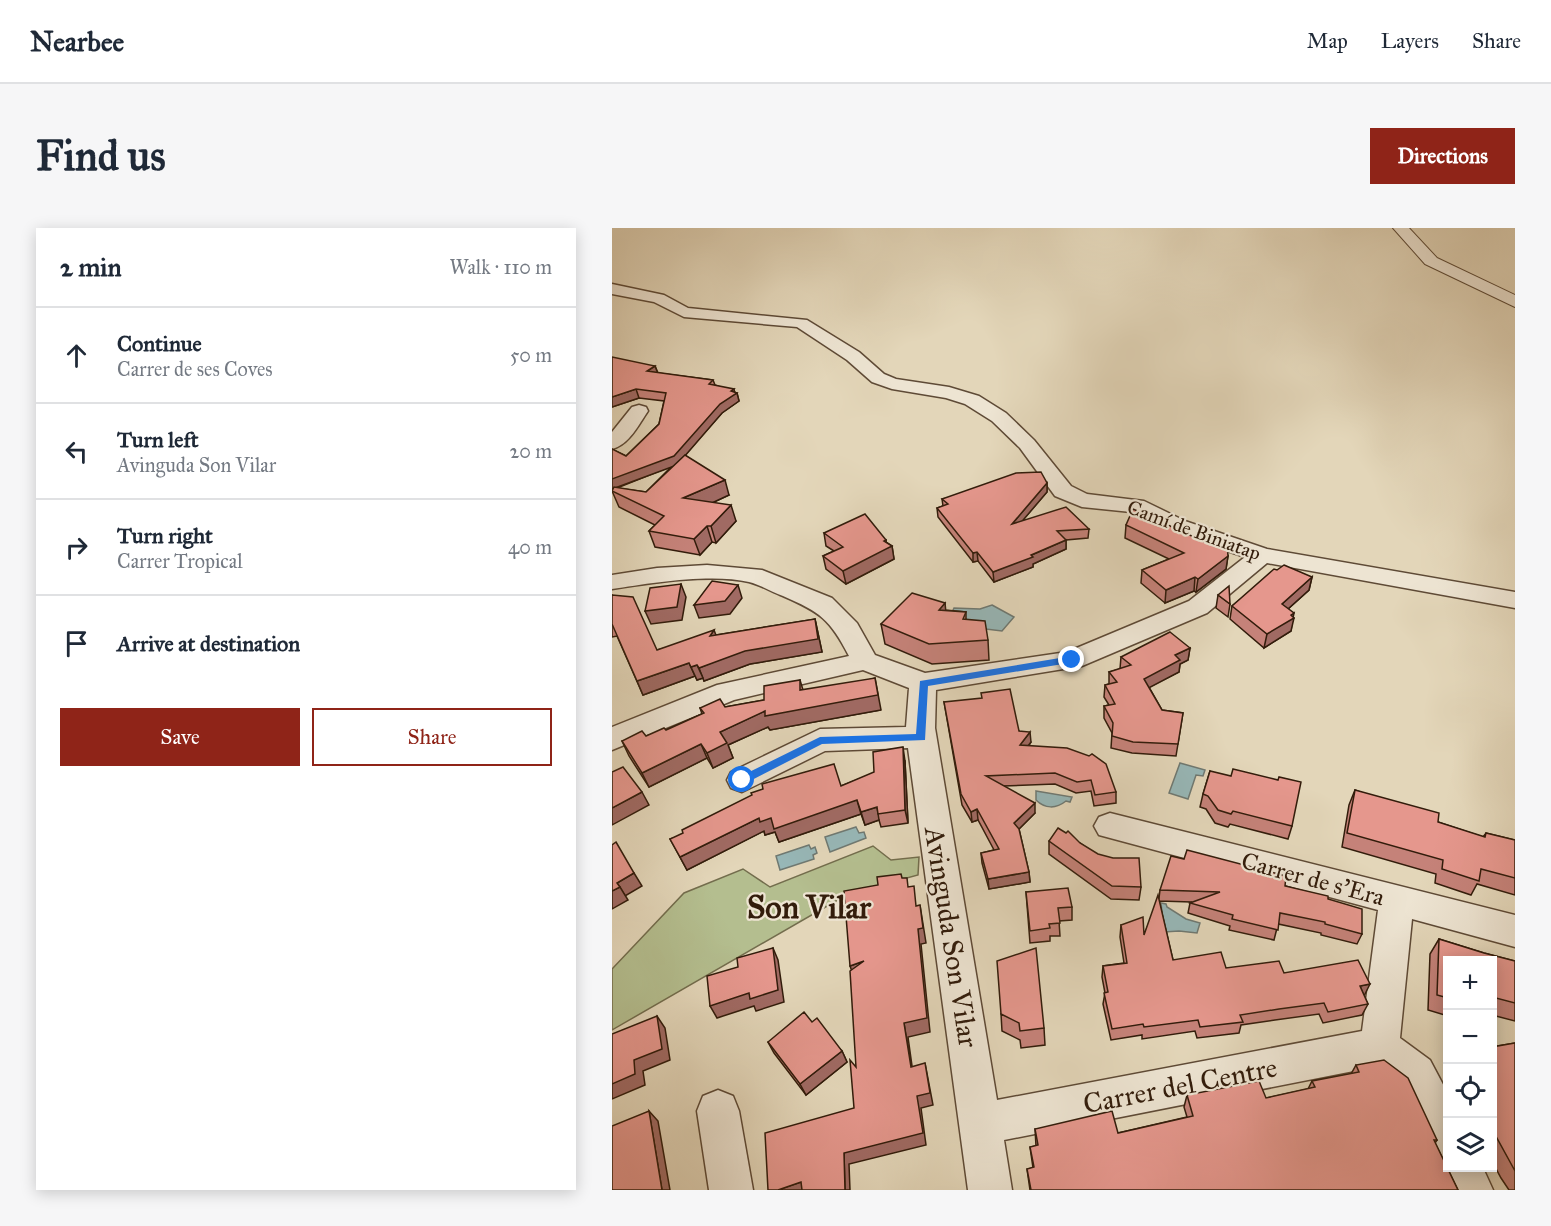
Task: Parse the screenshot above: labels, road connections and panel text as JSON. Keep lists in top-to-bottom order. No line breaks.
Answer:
{"streets":{"street":["Camí de Biniatap","Carrer de s'Era","Avinguda Son Vilar","Carrer del Centre"]},"crossings":[["Avinguda Son Vilar","Carrer del Centre"]],"districts":["Son Vilar"],"page":{"header":"Nearbee","nav":["Map","Layers","Share"],"buttons":["Directions",["Save","Share"]],"title":"Find us","heading":["2 min","Walk · 110 m"],"list":[["Continue","Carrer de ses Coves","50 m"],["Turn left","Avinguda Son Vilar","20 m"],["Turn right","Carrer Tropical","40 m"],"Arrive at destination"],"map_buttons":["+","−"]}}
